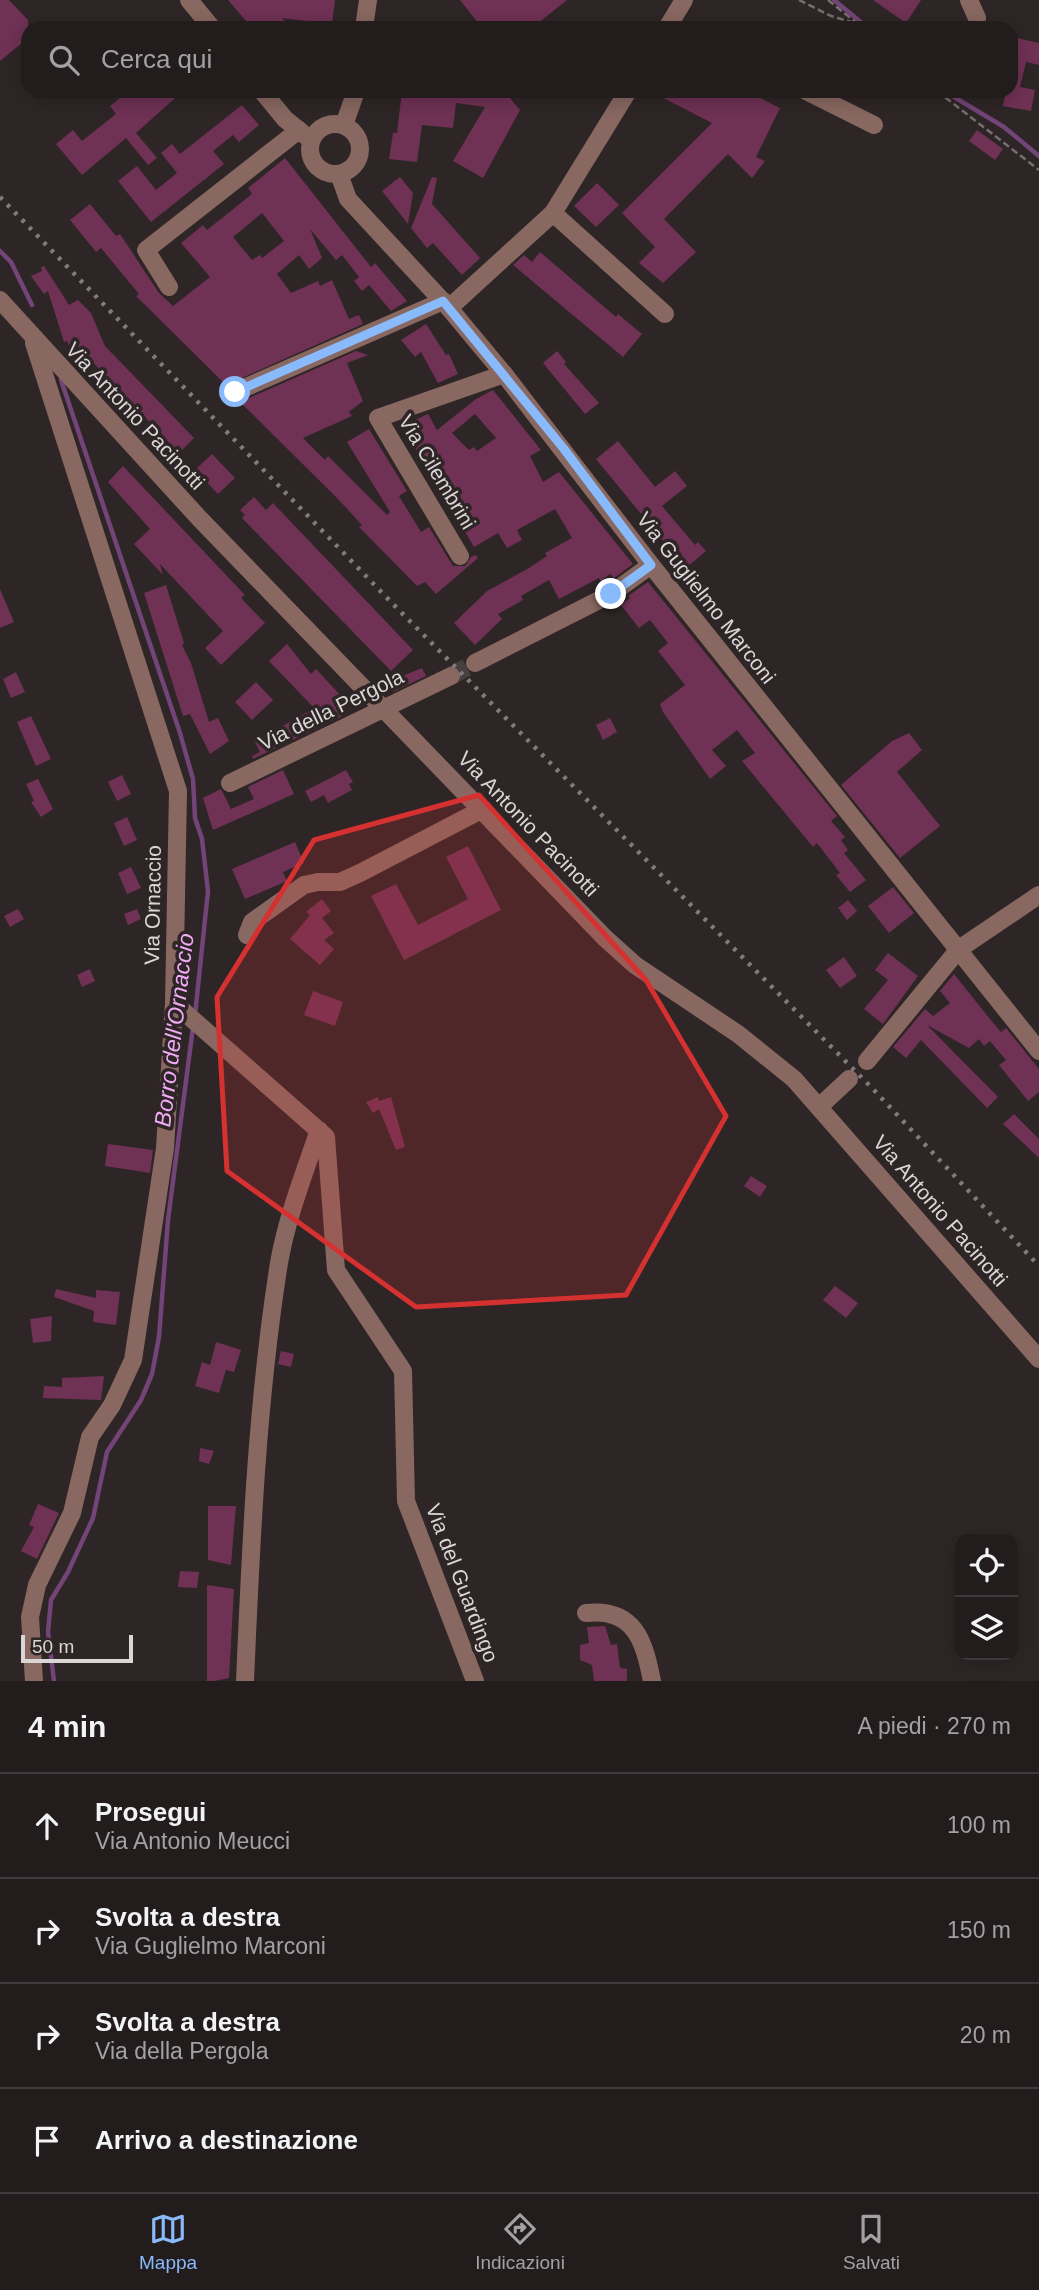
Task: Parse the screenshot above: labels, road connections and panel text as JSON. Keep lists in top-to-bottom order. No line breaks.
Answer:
{"streets":{"street":["Via Antonio Pacinotti","Via Cilembrini","Via Guglielmo Marconi","Via della Pergola","Via Ornaccio","Via del Guardingo"]},"crossings":[["Via Antonio Pacinotti","Via della Pergola"],["Via Antonio Pacinotti","Via Ornaccio"],["Via Cilembrini","Via Guglielmo Marconi"]],"water":["Borro dell'Ornaccio"],"scale_bar":"50 m","page":{"search":"Cerca qui","scale":"50 m","heading":["4 min","A piedi · 270 m"],"list":[["Prosegui","Via Antonio Meucci","100 m"],["Svolta a destra","Via Guglielmo Marconi","150 m"],["Svolta a destra","Via della Pergola","20 m"],"Arrivo a destinazione"],"nav":["Mappa","Indicazioni","Salvati"]}}
